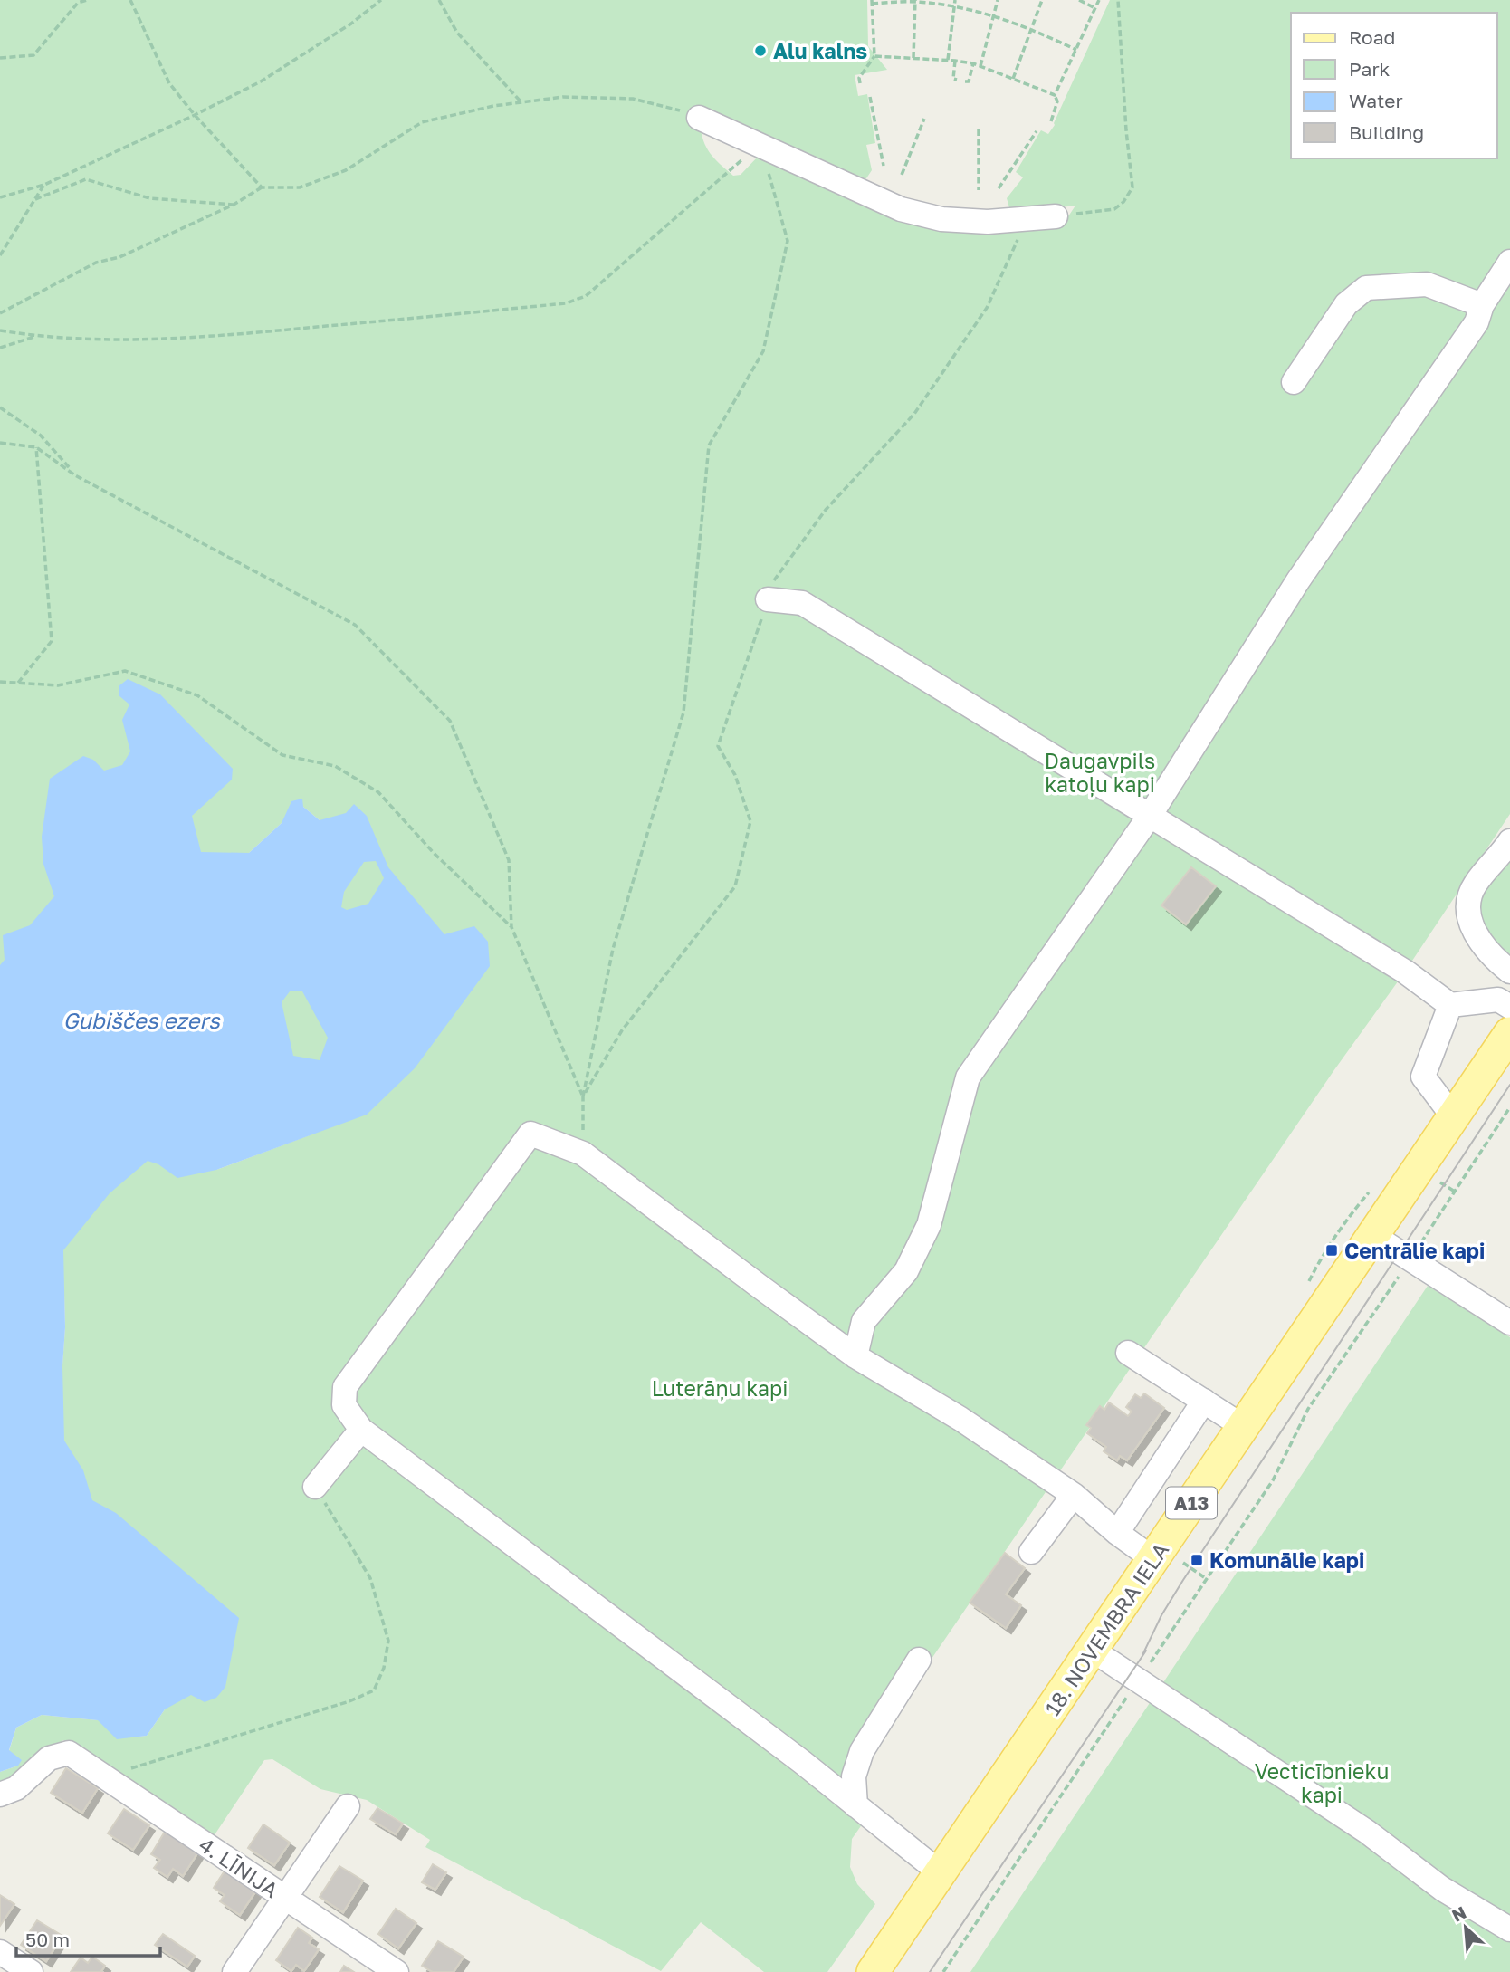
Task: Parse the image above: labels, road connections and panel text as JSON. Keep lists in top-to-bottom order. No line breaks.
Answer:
{"streets":{"main road":["A13","18. NOVEMBRA IELA"],"street":["4. LĪNIJA"]},"water":["Gubiščes ezers"],"parks":["Daugavpils katoļu kapi","Luterāņu kapi","Vecticībnieku kapi"],"places":{"other":["Alu kalns"],"transit":["Centrālie kapi","Komunālie kapi"]},"legend":["Road","Park","Water","Building"],"scale_bar":"50 m","north":"top left"}
